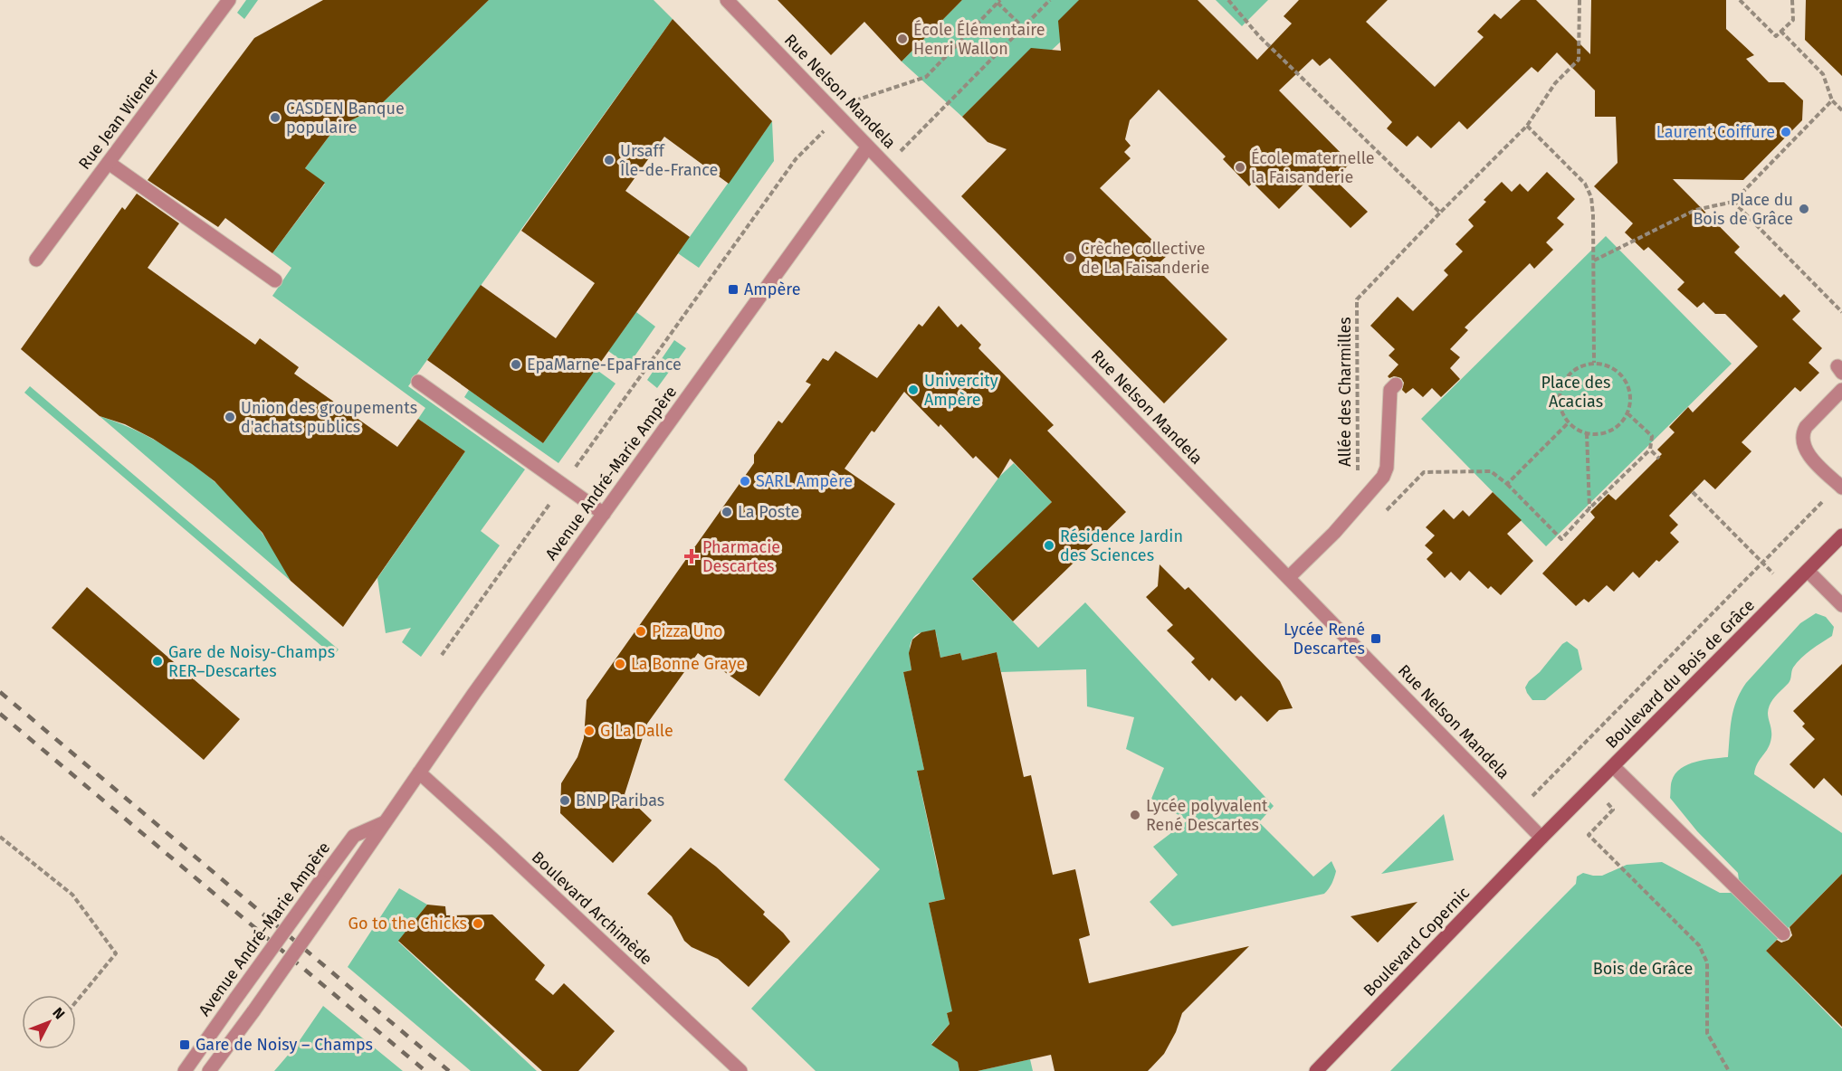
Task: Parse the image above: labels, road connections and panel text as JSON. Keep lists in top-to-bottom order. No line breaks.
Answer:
{"streets":{"street":["Rue Nelson Mandela","Rue Jean Wiener","Avenue André-Marie Ampère","Boulevard du Bois de Grâce","Boulevard Archimède","Boulevard Copernic"],"path":["Allée des Charmilles"]},"crossings":[["Rue Nelson Mandela","Avenue André-Marie Ampère"],["Rue Nelson Mandela","Boulevard du Bois de Grâce"],["Rue Nelson Mandela","Boulevard Copernic"],["Avenue André-Marie Ampère","Boulevard Archimède"],["Boulevard du Bois de Grâce","Boulevard Copernic"]],"parks":["Place des Acacias","Bois de Grâce"],"places":{"other":["École Élémentaire Henri Wallon","CASDEN Banque populaire","Laurent Coiffure","Ursaff Île-de-France","École maternelle la Faisanderie","Place du Bois de Grâce","Crèche collective de La Faisanderie","EpaMarne-EpaFrance","Univercity Ampère","Union des groupements d'achats publics","SARL Ampère","La Poste","Résidence Jardin des Sciences","Pizza Uno","Gare de Noisy-Champs RER–Descartes","La Bonne Graye","G La Dalle","BNP Paribas","Lycée polyvalent René Descartes","Go to the Chicks"],"transit":["Ampère","Lycée René Descartes","Gare de Noisy – Champs"],"health":["Pharmacie Descartes"]},"north":"top right"}
